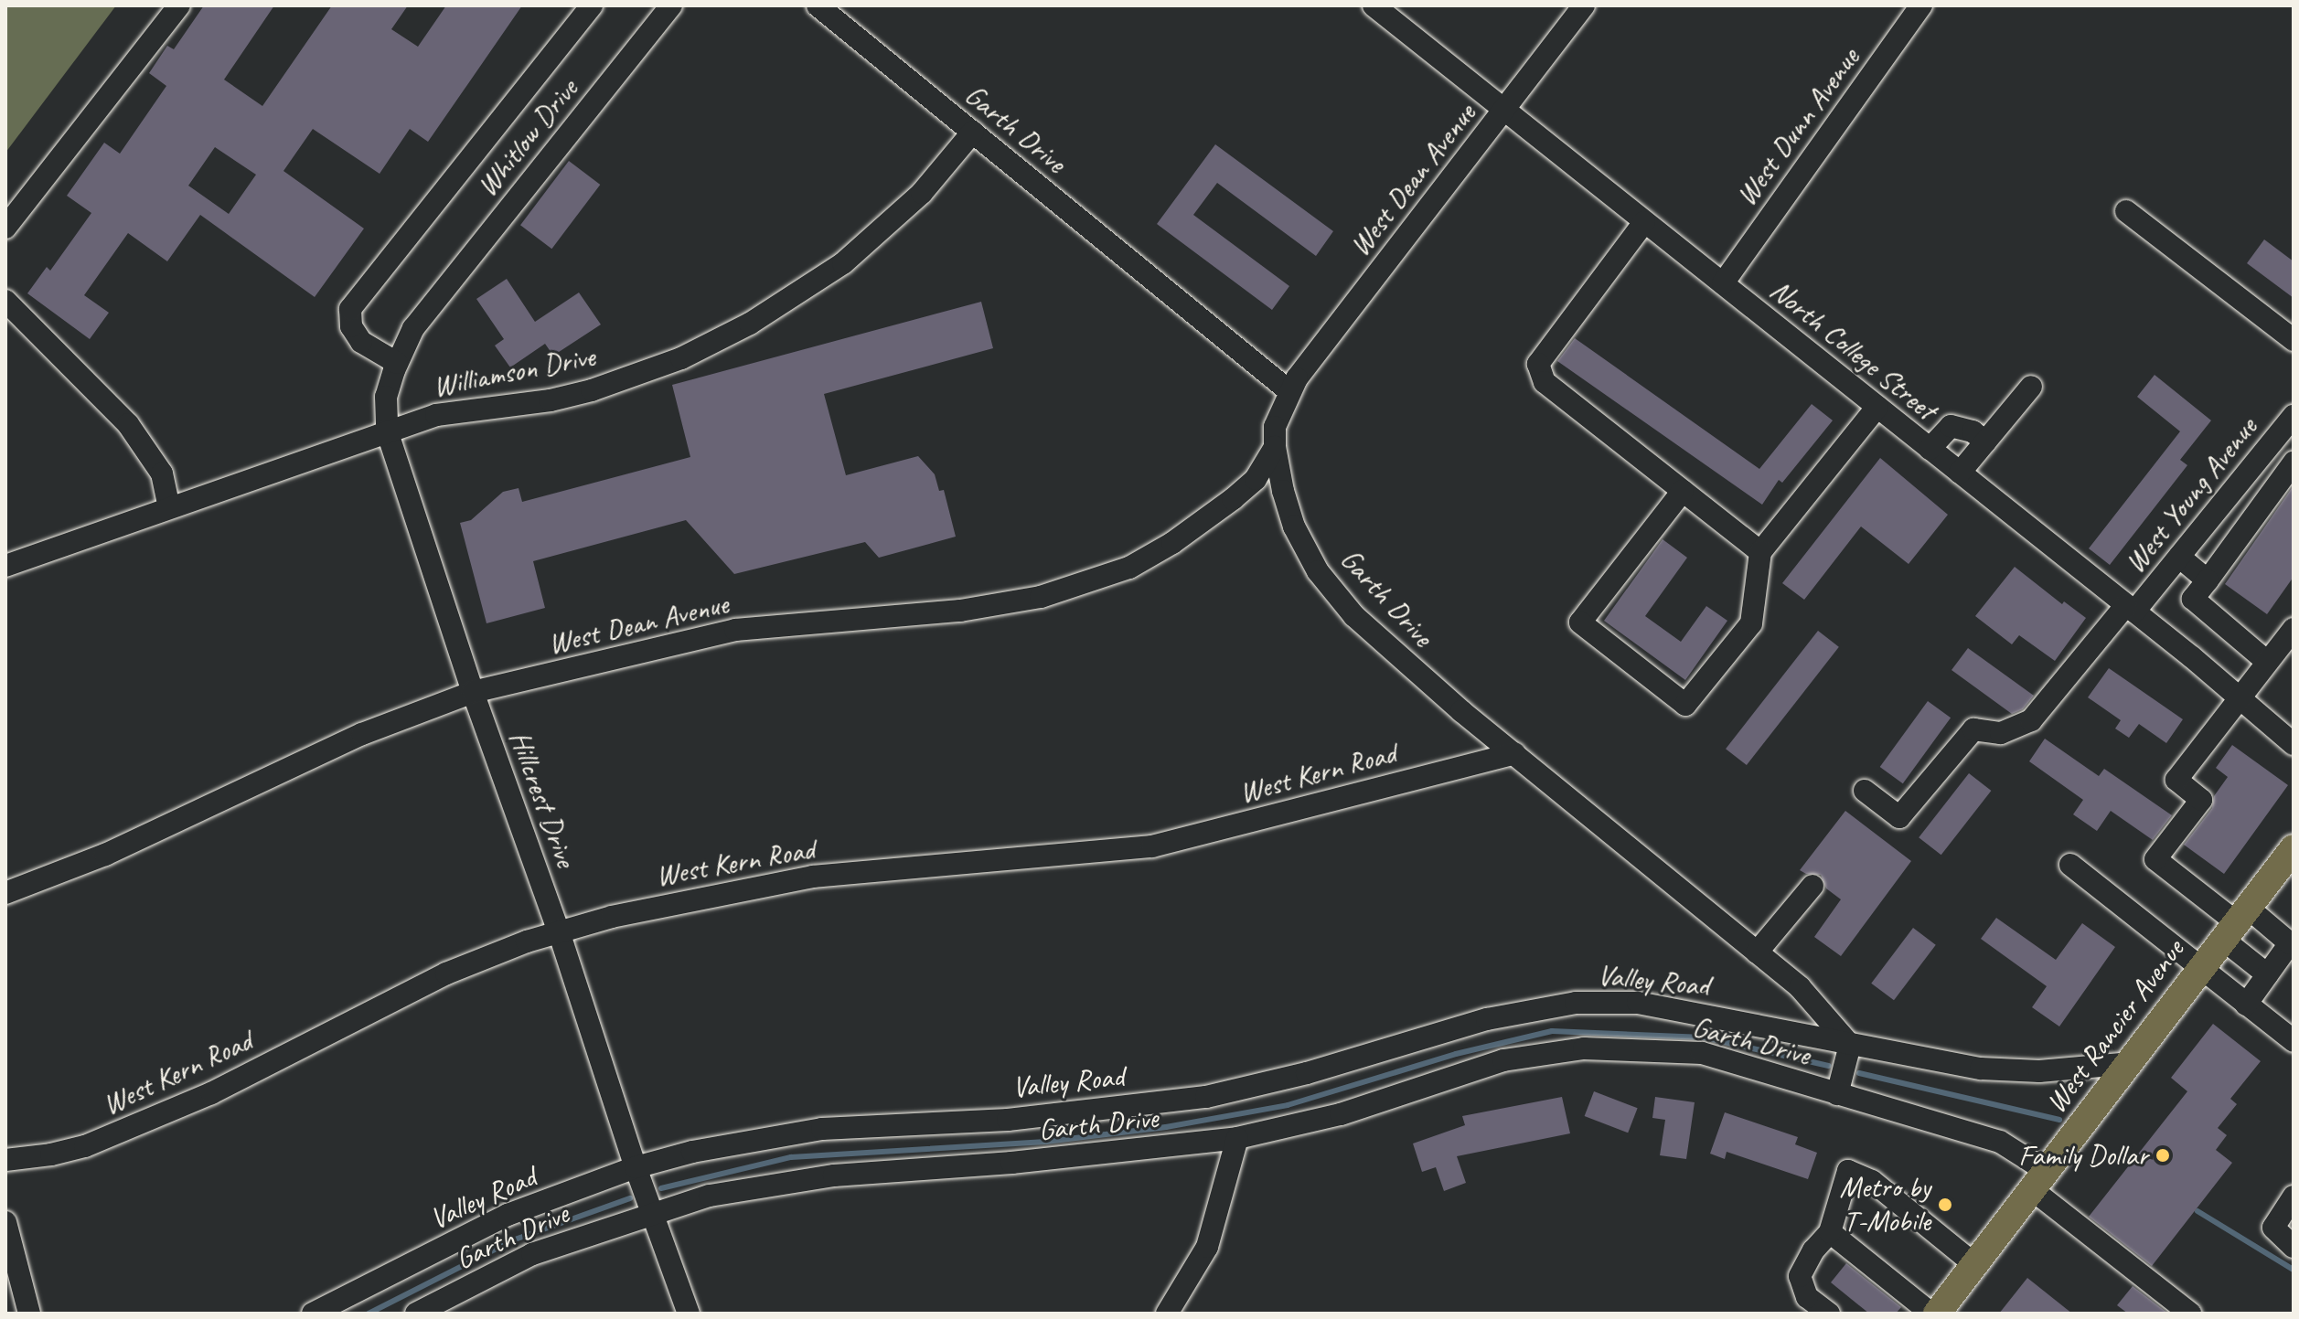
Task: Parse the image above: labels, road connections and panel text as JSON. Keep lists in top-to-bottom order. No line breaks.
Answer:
{"streets":{"main road":["West Rancier Avenue"],"street":["West Dunn Avenue","Garth Drive","Whitlow Drive","West Dean Avenue","North College Street","Williamson Drive","West Young Avenue","West Kern Road","Hillcrest Drive","Valley Road"]},"crossings":[["West Dunn Avenue","North College Street"],["Garth Drive","West Dean Avenue"],["Garth Drive","Williamson Drive"],["Garth Drive","West Kern Road"],["Garth Drive","Hillcrest Drive"],["Garth Drive","Valley Road"],["Garth Drive","West Rancier Avenue"],["Whitlow Drive","Hillcrest Drive"],["West Dean Avenue","North College Street"],["West Dean Avenue","Hillcrest Drive"],["North College Street","West Young Avenue"],["Williamson Drive","Hillcrest Drive"],["West Kern Road","Hillcrest Drive"],["Hillcrest Drive","Valley Road"]],"places":["Family Dollar","Metro by T-Mobile"]}
